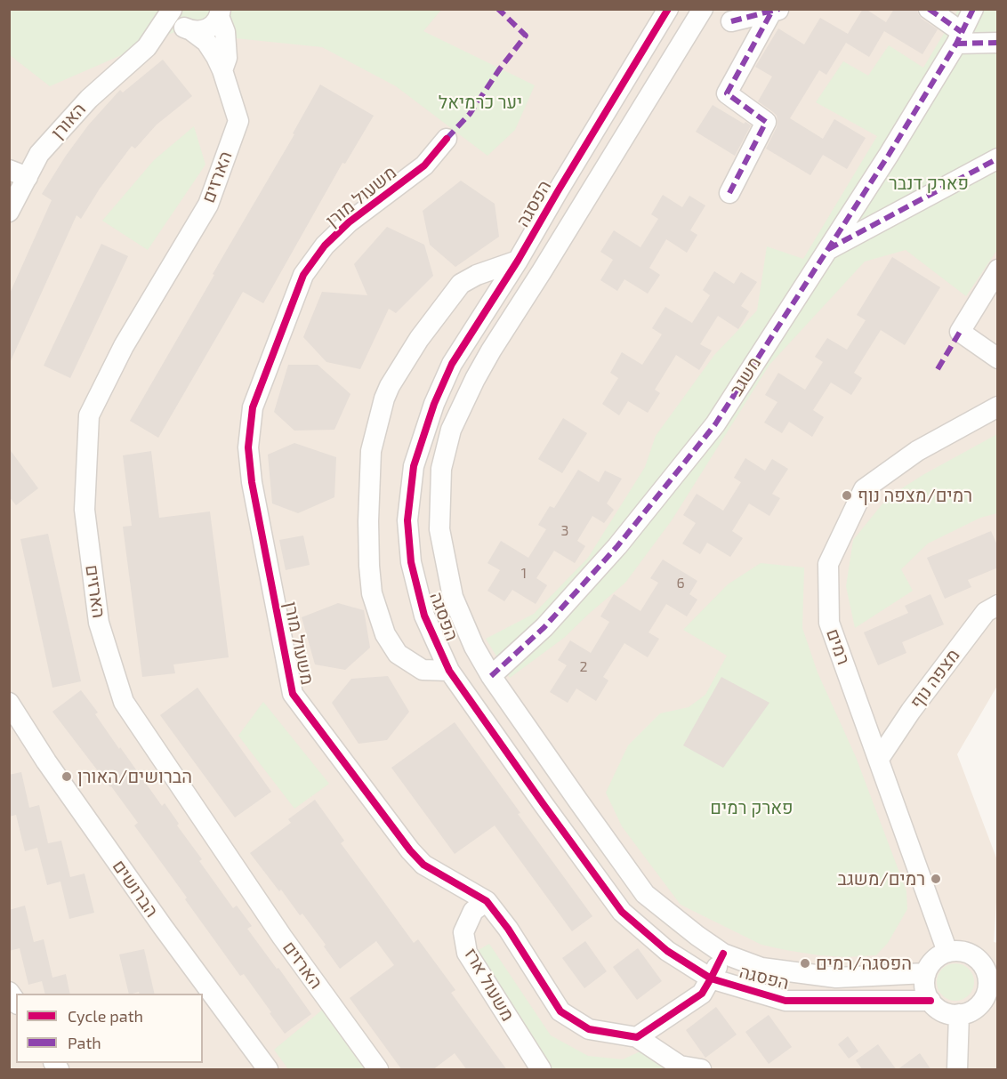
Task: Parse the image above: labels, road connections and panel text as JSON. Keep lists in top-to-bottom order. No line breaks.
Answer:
{"streets":{"street":["האורן","הארזים","משעול מורן","הפסגה","משגב","רמים","מצפה נוף","הברושים","משעול ארז"]},"crossings":[["האורן","הארזים"],["משעול מורן","משעול ארז"],["הפסגה","משגב"],["הפסגה","רמים"],["רמים","מצפה נוף"]],"parks":["יער כרמיאל","פארק דנבר","פארק רמים"],"places":["רמים/מצפה נוף","הברושים/האורן","רמים/משגב","הפסגה/רמים"],"house_numbers":["3","1","6","2"],"legend":["Cycle path","Path"]}
